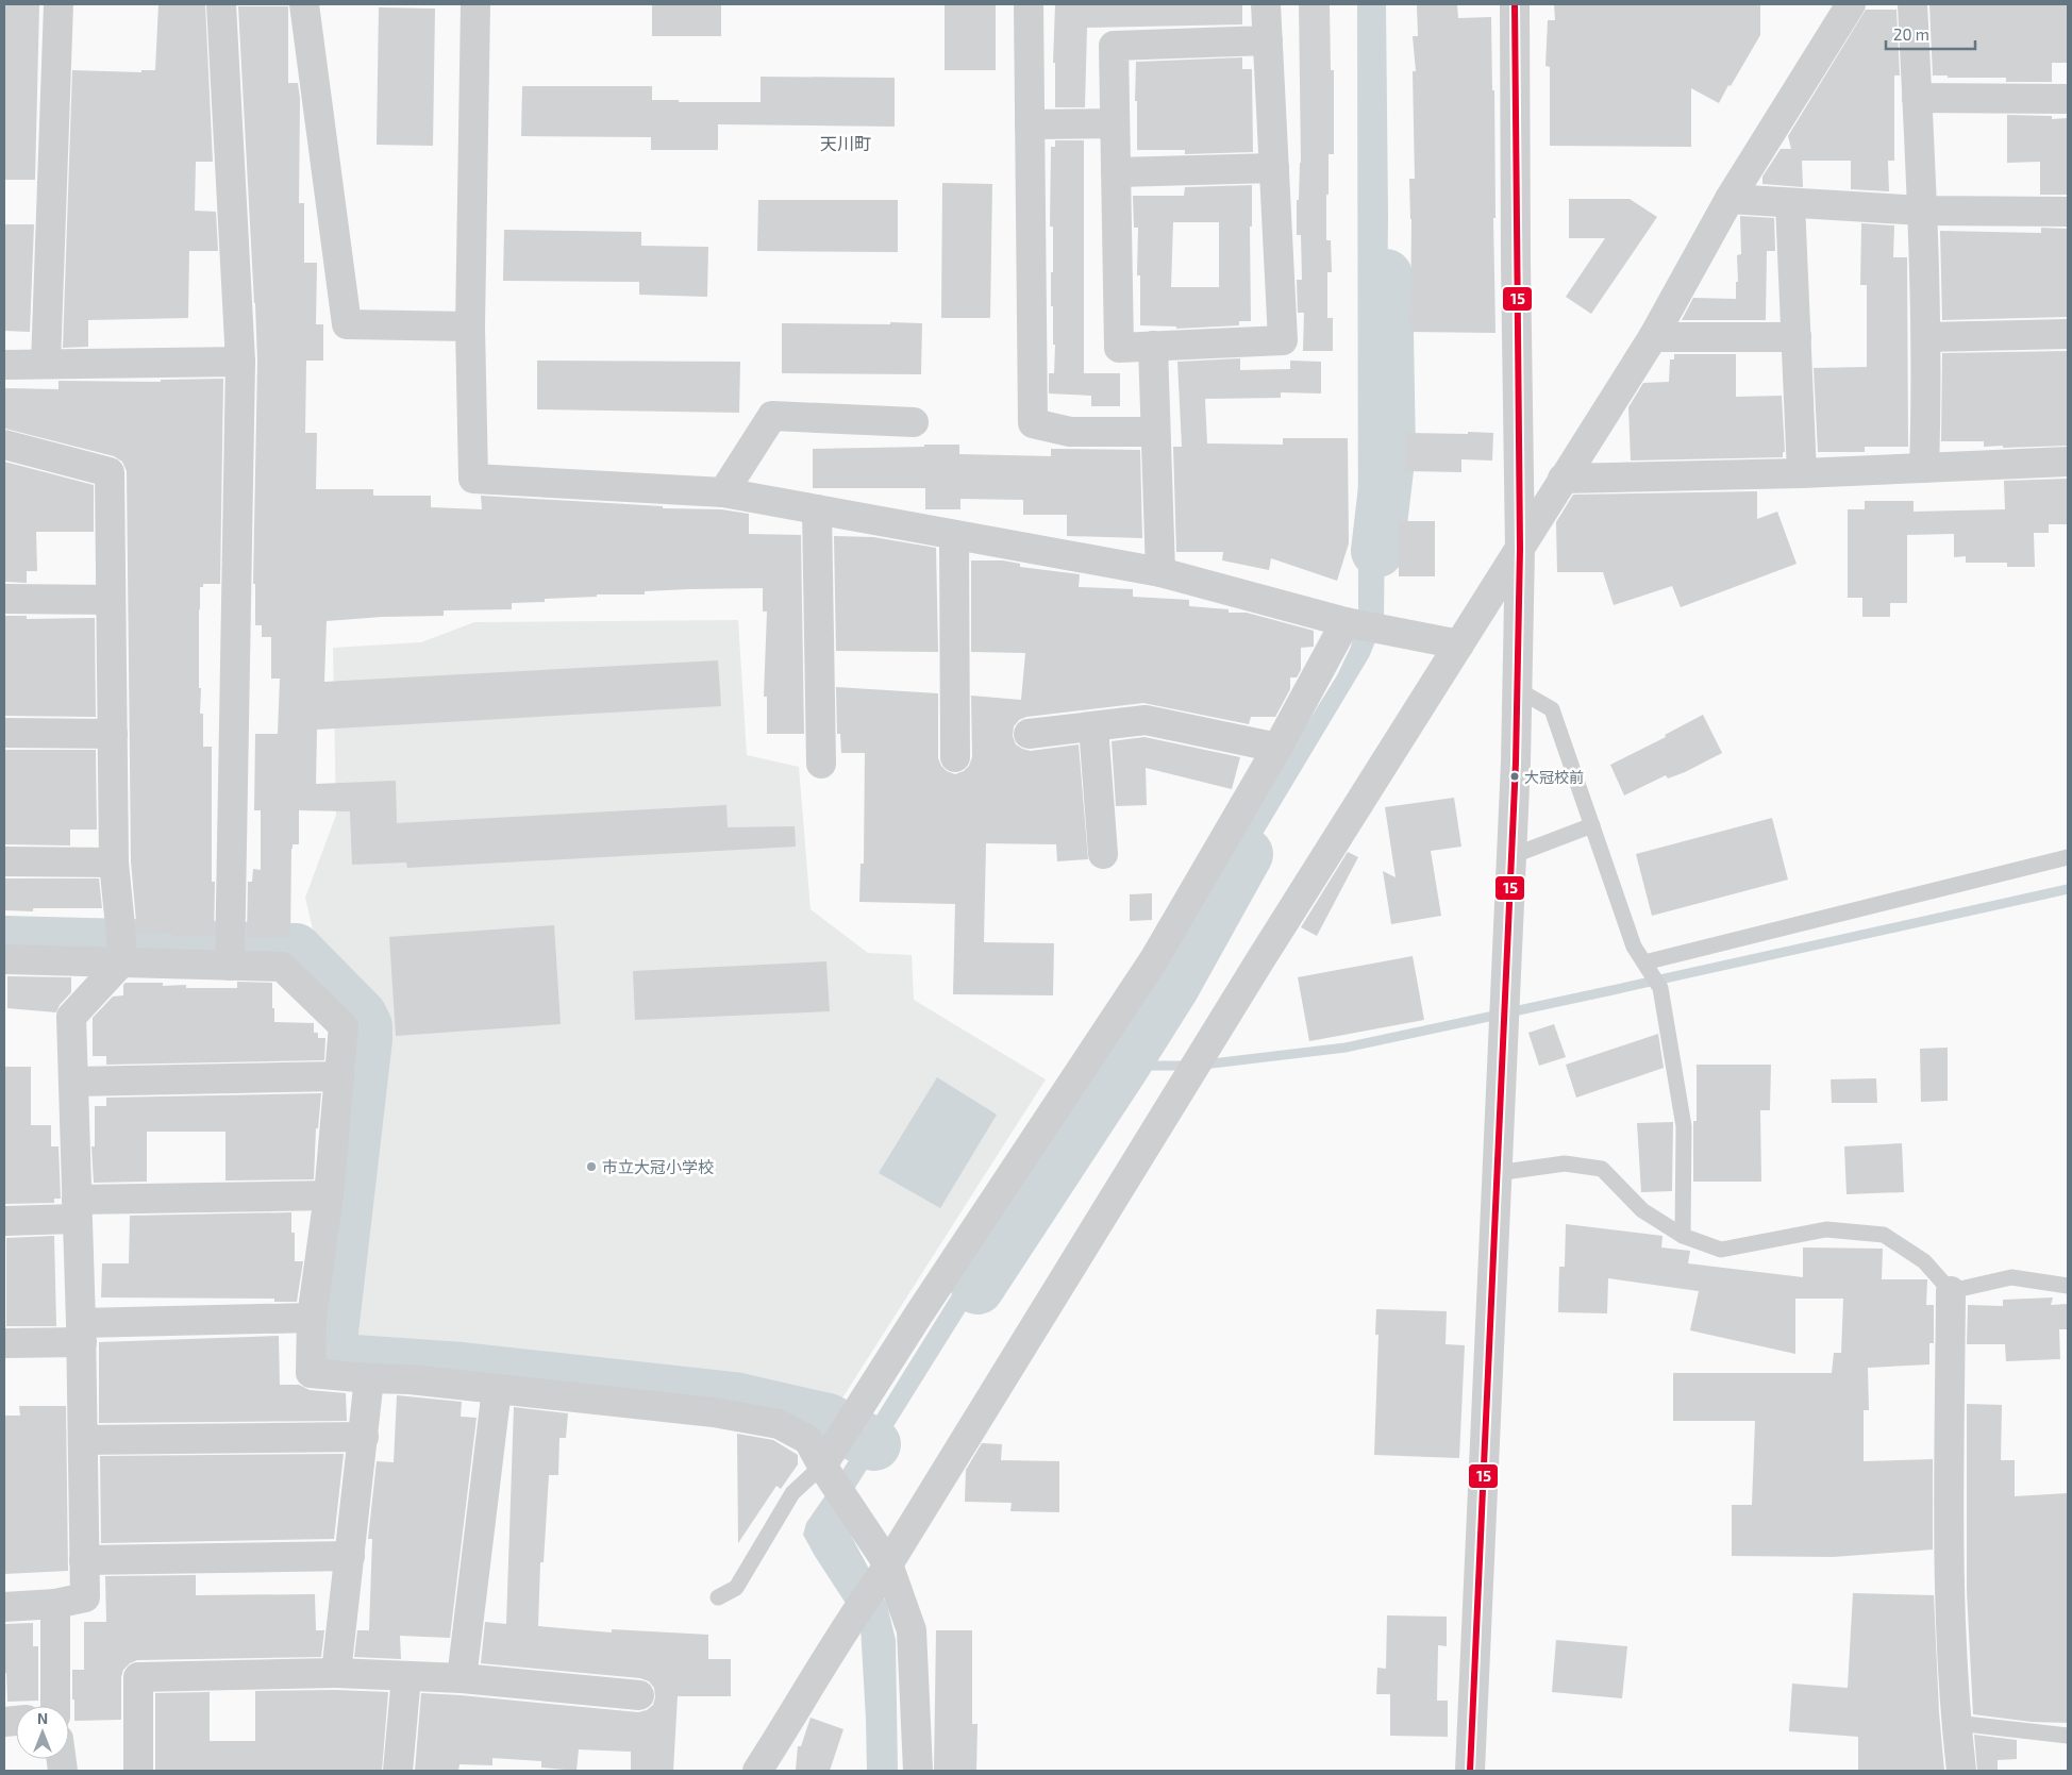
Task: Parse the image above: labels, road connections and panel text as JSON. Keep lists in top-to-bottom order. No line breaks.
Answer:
{"districts":["天川町"],"places":["大冠校前","市立大冠小学校"],"lines":["transit line 15"],"scale_bar":"20 m","north":"top"}
